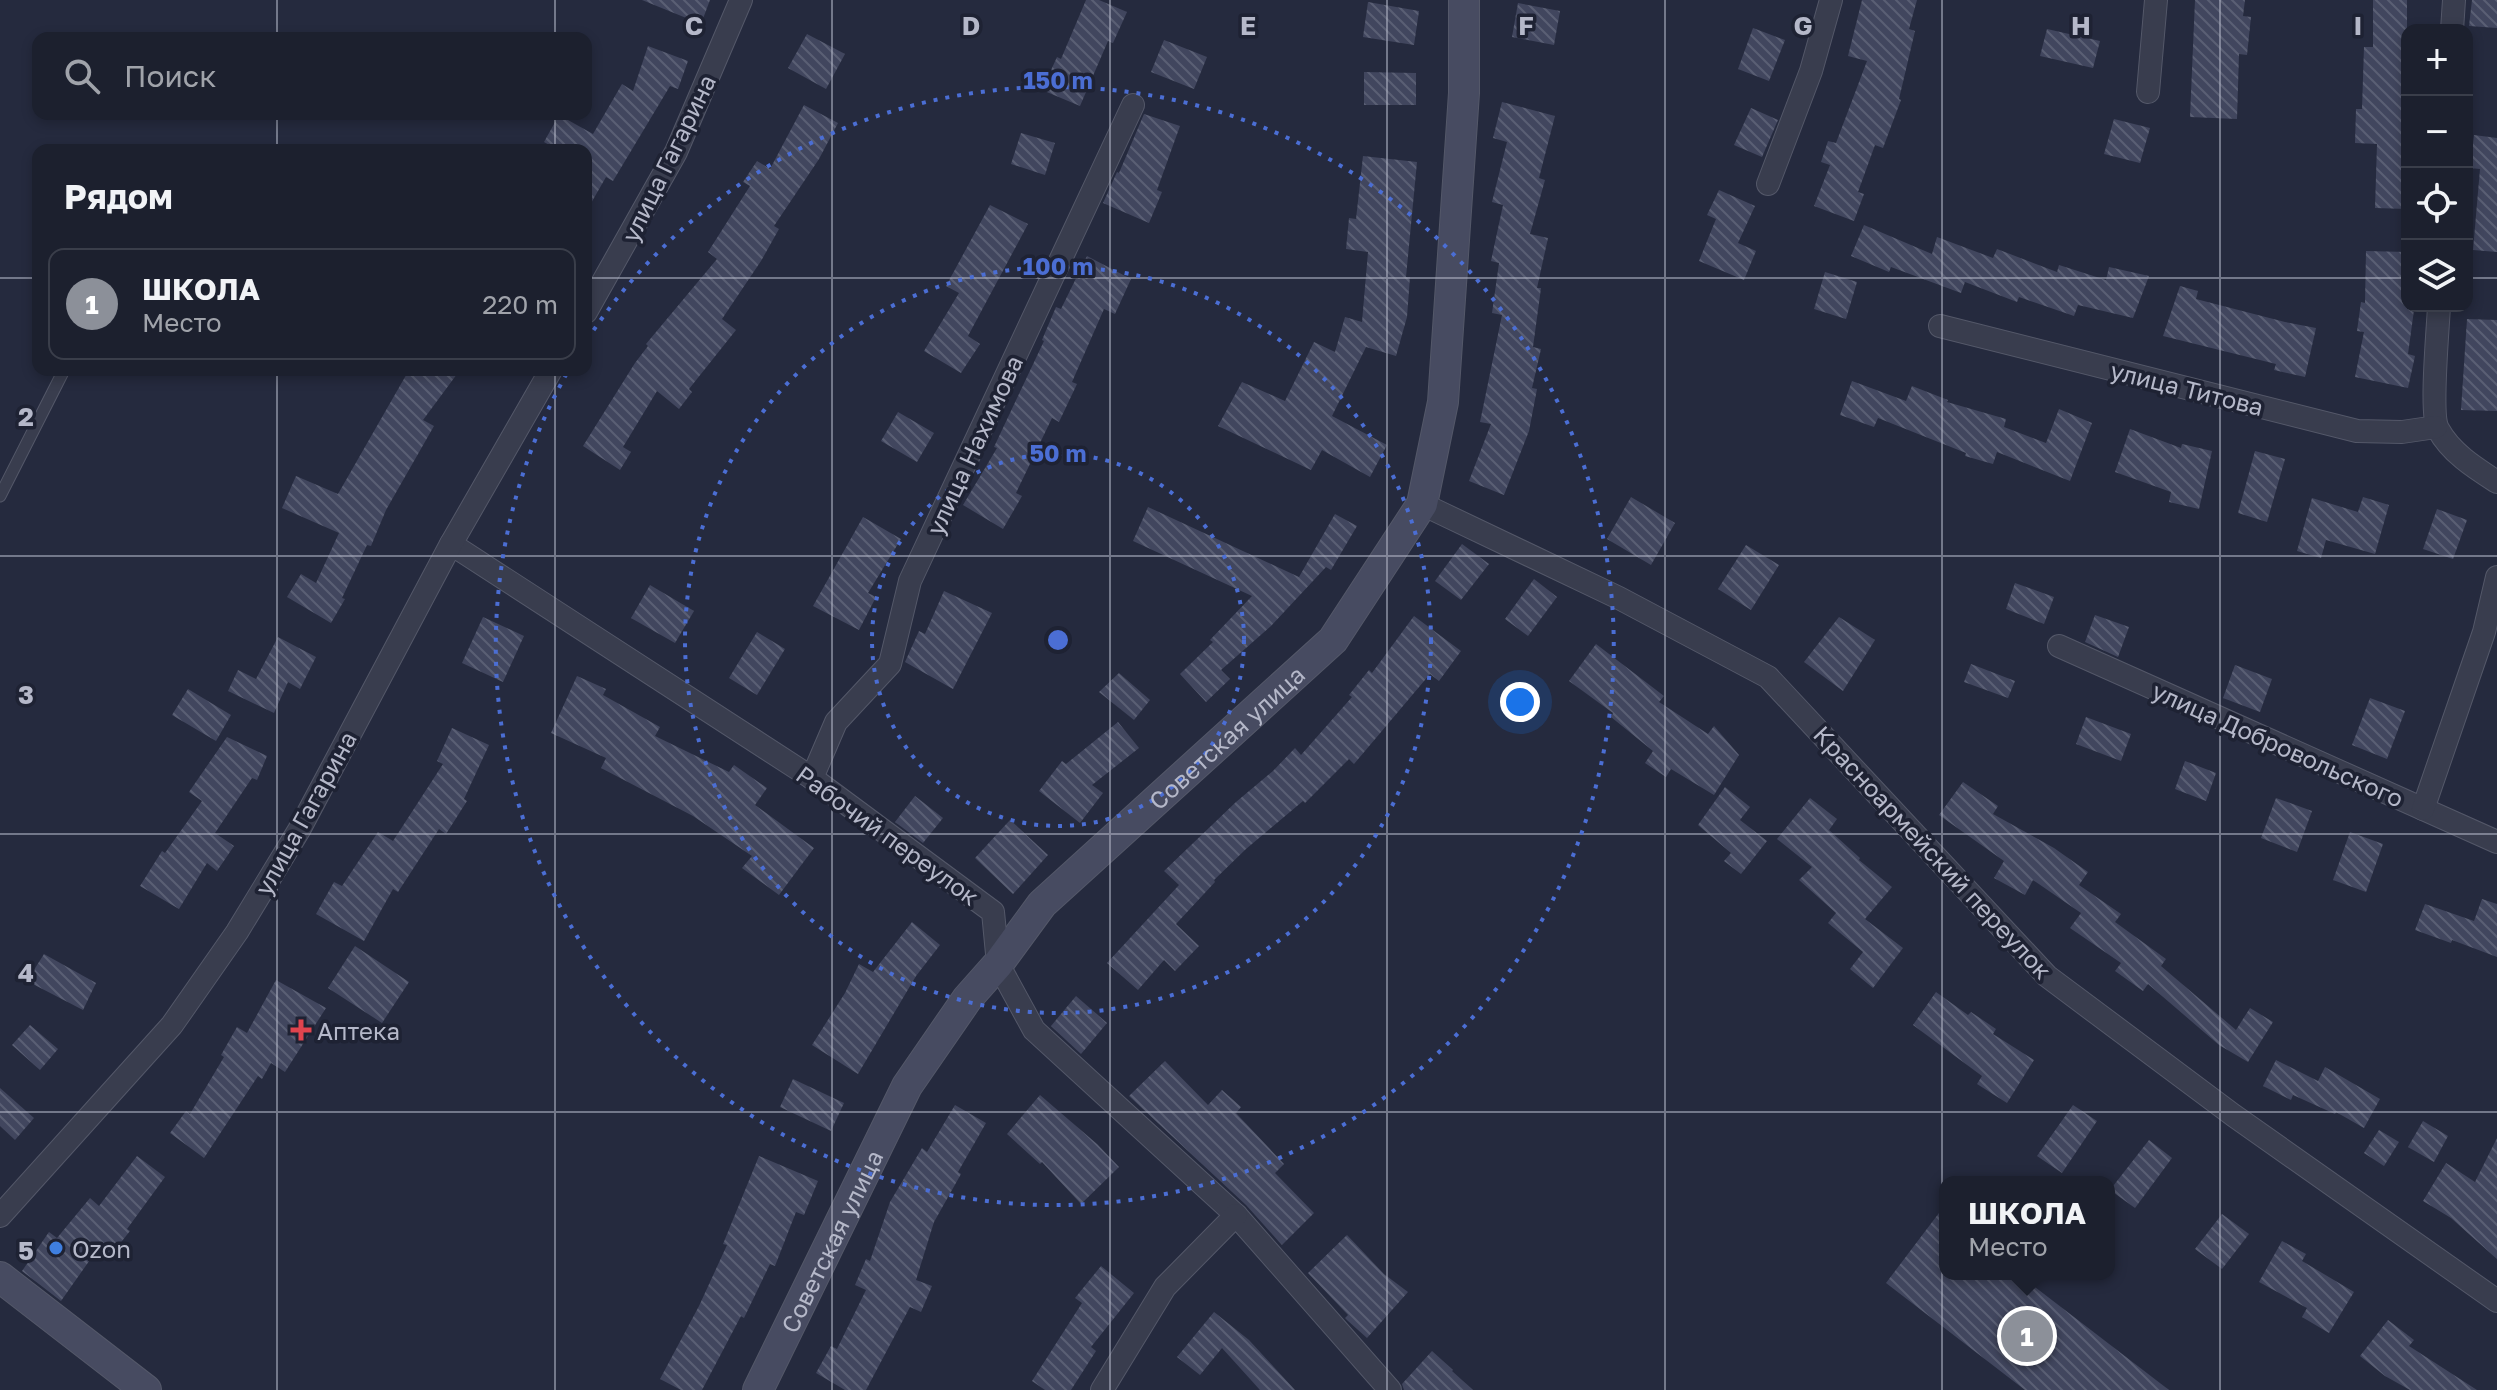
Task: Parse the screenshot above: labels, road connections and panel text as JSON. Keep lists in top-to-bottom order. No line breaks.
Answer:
{"streets":{"street":["улица Гагарина","улица Титова","улица Нахимова","Советская улица","улица Добровольского","Рабочий переулок","Красноармейский переулок"]},"crossings":[["улица Гагарина","Рабочий переулок"],["улица Нахимова","Рабочий переулок"],["Советская улица","Рабочий переулок"],["Советская улица","Красноармейский переулок"]],"places":{"health":["Аптека"],"other":["Ozon"]},"page":{"map_buttons":["+","−"],"search":"Поиск","heading":"Рядом","list":[{"mark":"1","name":"ШКОЛА","note":"Место","value":"220 m"}],"popup":["ШКОЛА","Место"],"pins":"1"},"grid":{"columns":["C","D","E","F","G","H","I"],"rows":["2","3","4","5"]},"rings":["150 m","100 m","50 m"]}
